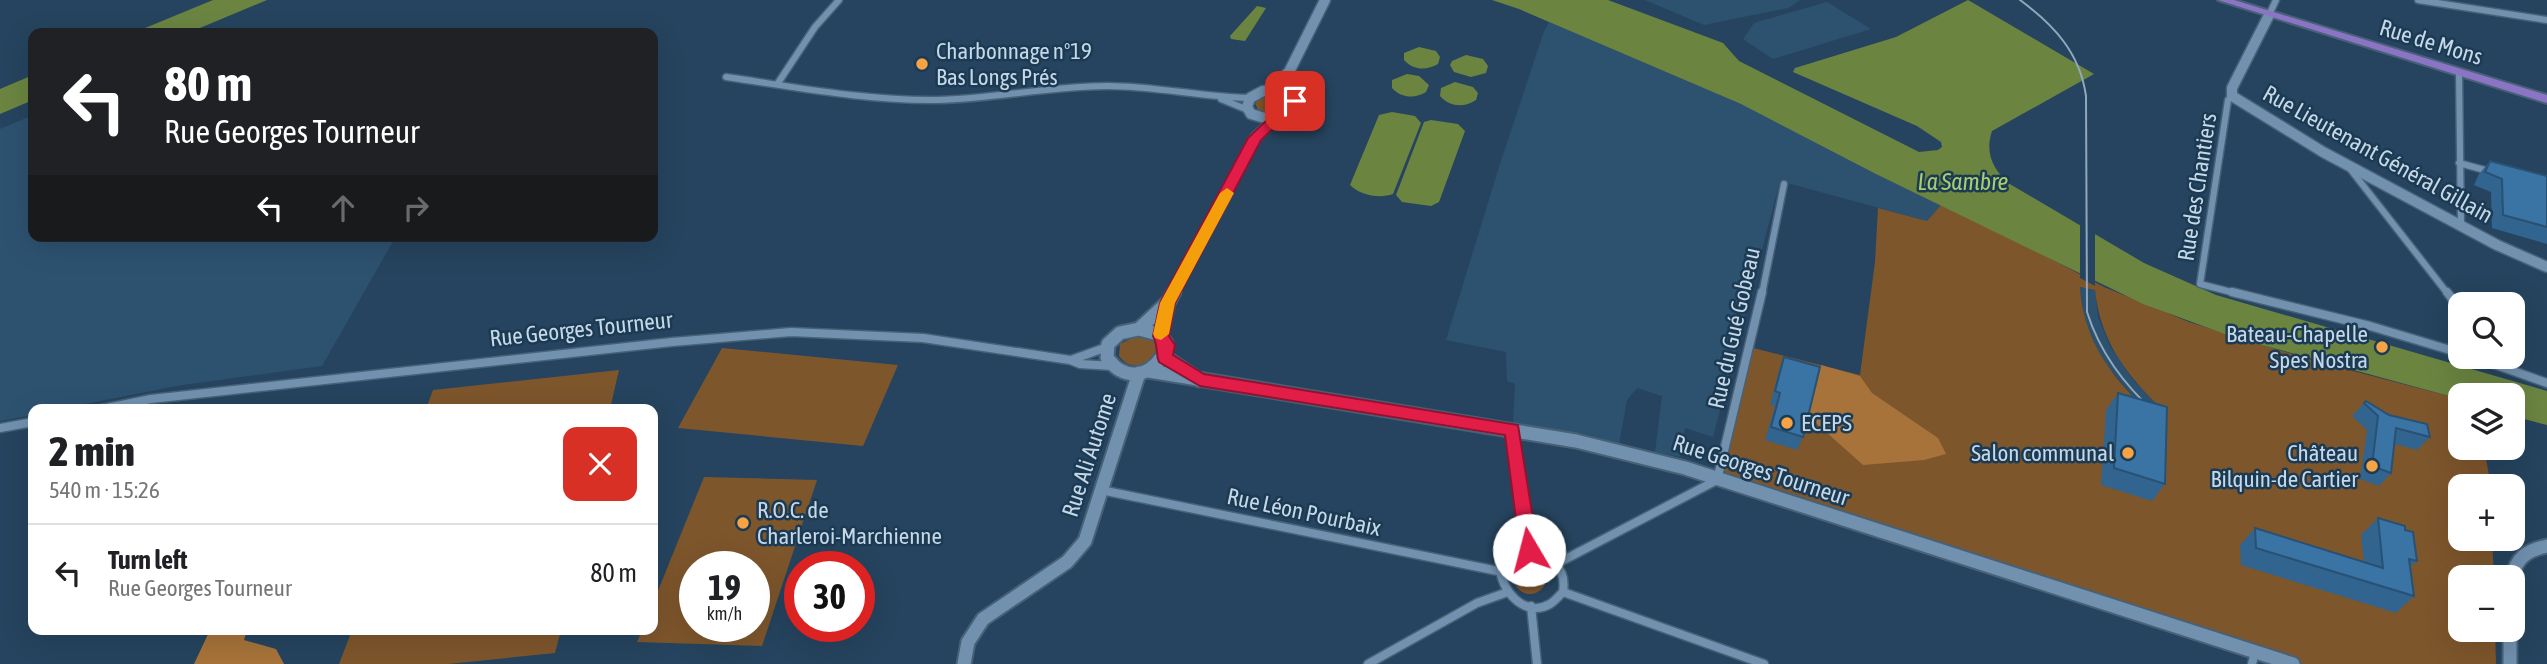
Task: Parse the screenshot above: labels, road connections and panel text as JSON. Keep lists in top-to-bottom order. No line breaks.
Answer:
{"streets":{"main road":["Rue de Mons"],"street":["Rue Lieutenant Général Gillain","Rue des Chantiers","Rue du Gué Gobeau","Rue Georges Tourneur","Rue Ali Autome","Rue Léon Pourbaix"]},"crossings":[["Rue de Mons","Rue Lieutenant Général Gillain"],["Rue Lieutenant Général Gillain","Rue des Chantiers"],["Rue du Gué Gobeau","Rue Georges Tourneur"],["Rue Georges Tourneur","Rue Ali Autome"],["Rue Ali Autome","Rue Léon Pourbaix"]],"water":["La Sambre"],"places":["Charbonnage n°19 Bas Longs Prés","Bateau-Chapelle Spes Nostra","ECEPS","Salon communal","Château Bilquin-de Cartier","R.O.C. de Charleroi-Marchienne"],"page":{"turn":["80 m","Rue Georges Tourneur"],"map_buttons":["+","−"],"heading":["2 min","540 m · 15:26"],"list":[{"name":"Turn left","note":"Rue Georges Tourneur","value":"80 m"}],"speed":"19 km/h","limit":"30"}}
